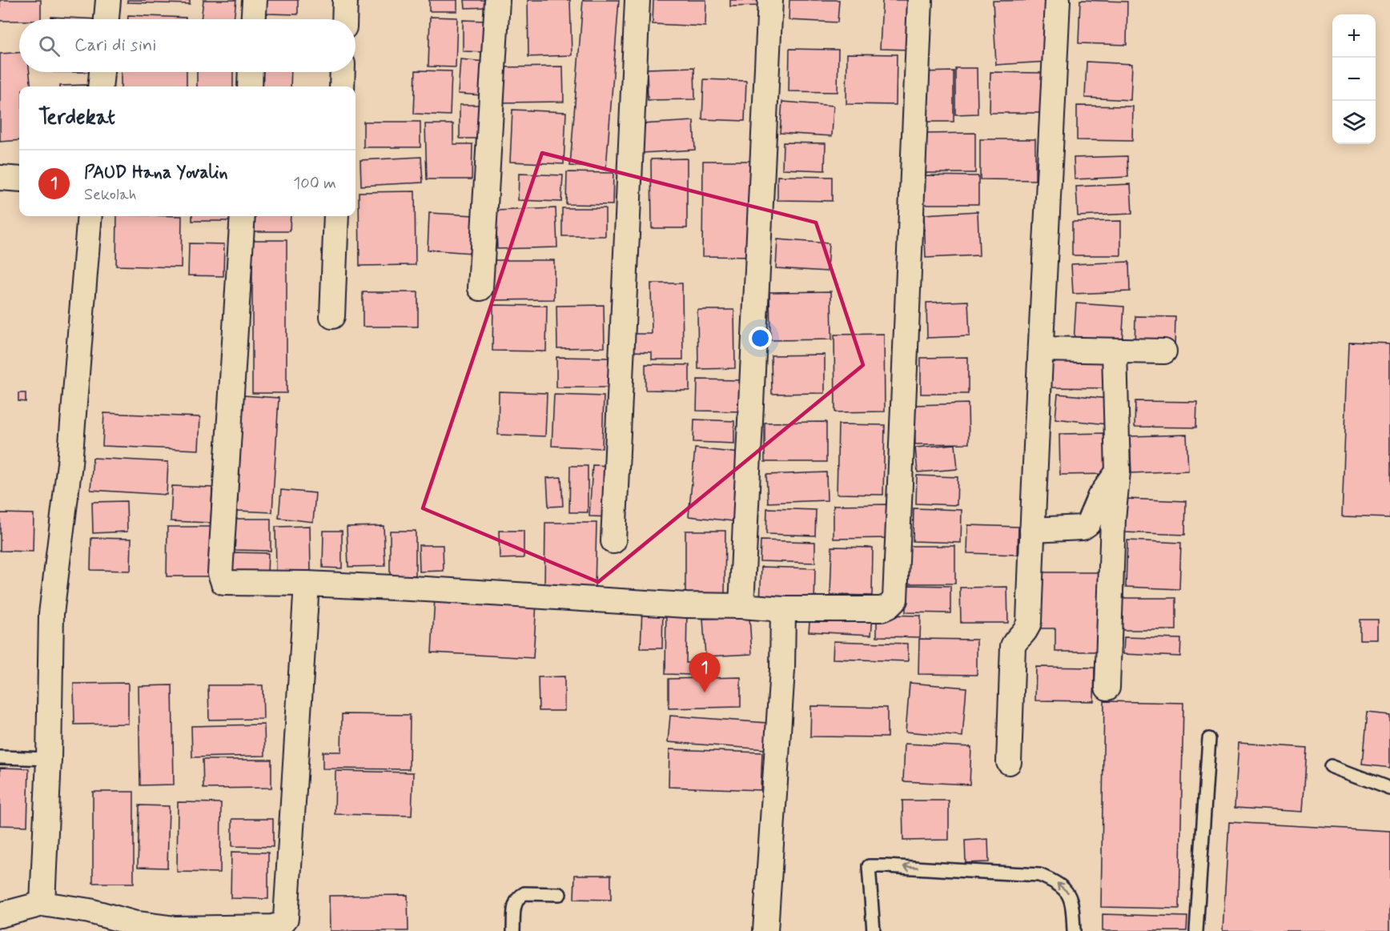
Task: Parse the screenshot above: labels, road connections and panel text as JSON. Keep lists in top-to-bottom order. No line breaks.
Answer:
{"page":{"map_buttons":["+","−"],"search":"Cari di sini","heading":"Terdekat","list":[{"mark":"1","name":"PAUD Hana Yovalin","note":"Sekolah","value":"100 m"}],"pins":"1"}}
